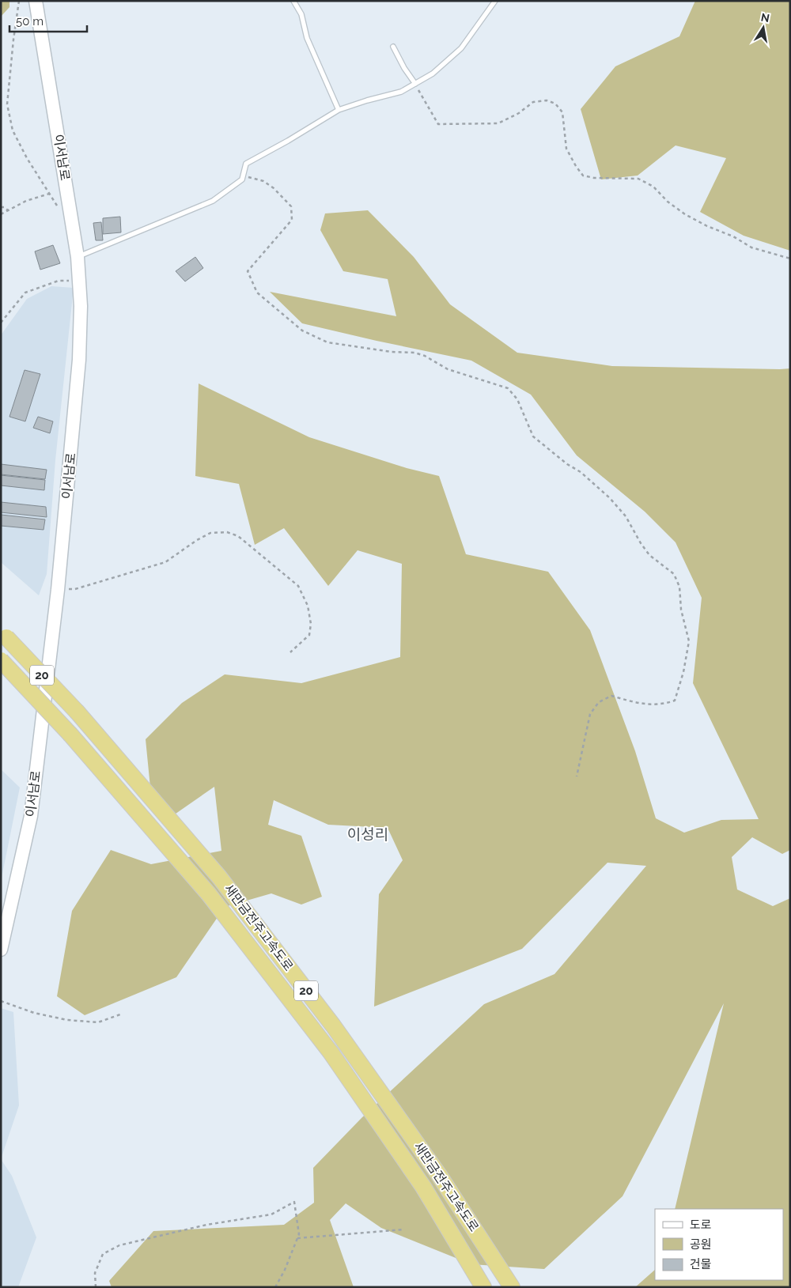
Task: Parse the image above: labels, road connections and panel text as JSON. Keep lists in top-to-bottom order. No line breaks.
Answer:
{"streets":{"highway":["20","새만금전주고속도로"],"main road":["이서남로"]},"districts":["이성리"],"legend":["도로","공원","건물"],"scale_bar":"50 m","north":"top"}
